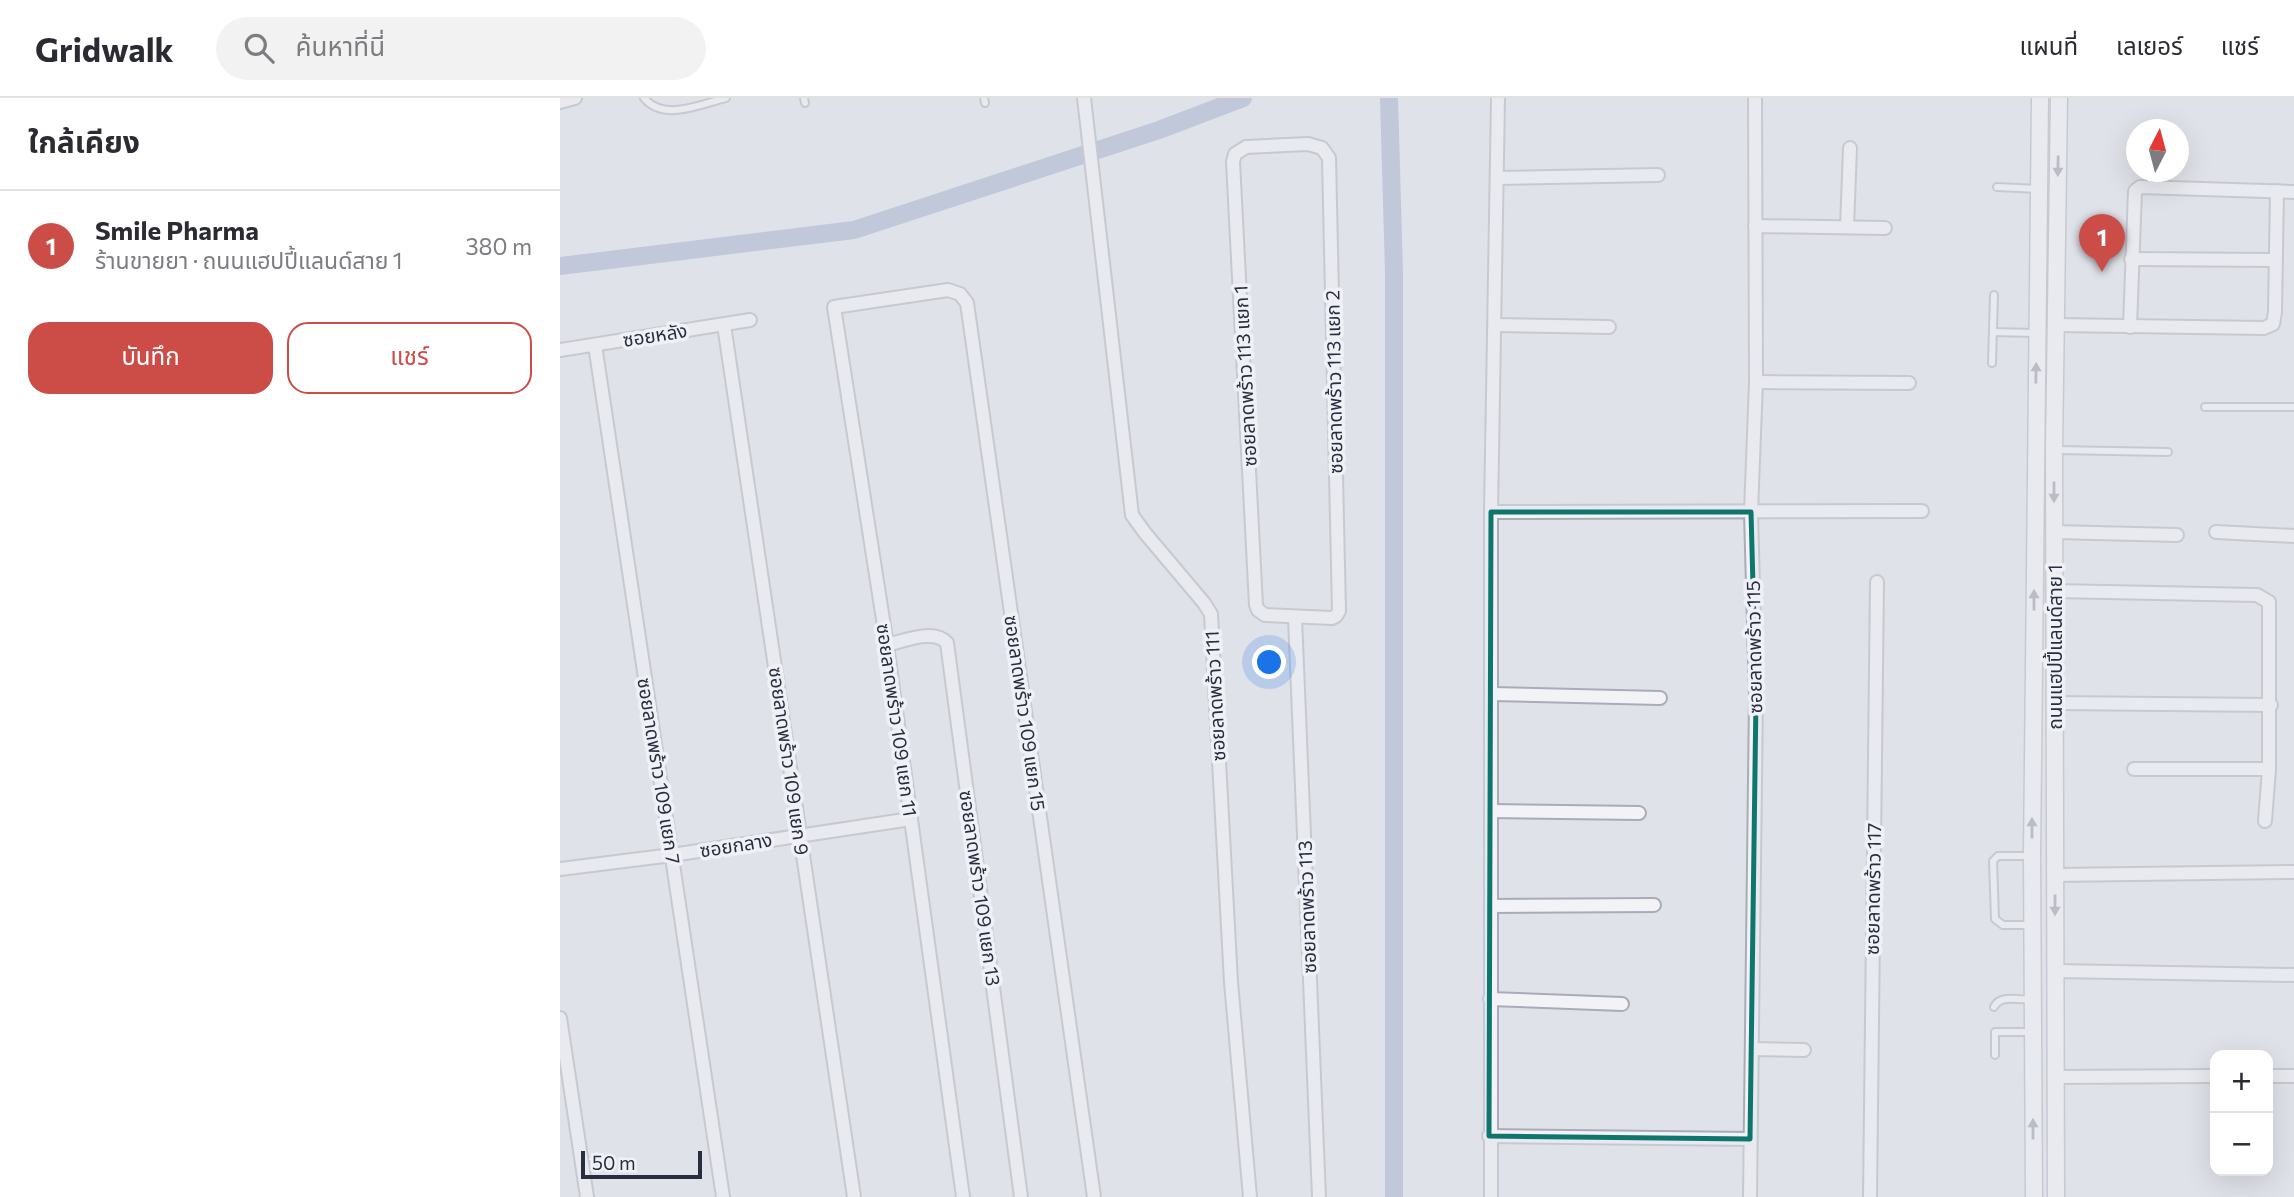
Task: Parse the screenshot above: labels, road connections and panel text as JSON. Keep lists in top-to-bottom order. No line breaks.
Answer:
{"streets":{"street":["ซอยหลัง","ซอยลาดพร้าว 113 แยก 1","ซอยลาดพร้าว 113 แยก 2","ซอยลาดพร้าว 115","ถนนแฮปปี้แลนด์สาย 1","ซอยลาดพร้าว 111","ซอยลาดพร้าว 109 แยก 15","ซอยลาดพร้าว 109 แยก 11","ซอยลาดพร้าว 109 แยก 9","ซอยลาดพร้าว 109 แยก 7","ซอยกลาง","ซอยลาดพร้าว 109 แยก 13","ซอยลาดพร้าว 117","ซอยลาดพร้าว 113"]},"crossings":[["ซอยหลัง","ซอยลาดพร้าว 109 แยก 9"],["ซอยหลัง","ซอยลาดพร้าว 109 แยก 7"],["ซอยลาดพร้าว 113 แยก 1","ซอยลาดพร้าว 113 แยก 2"],["ซอยลาดพร้าว 113 แยก 1","ซอยลาดพร้าว 113"],["ซอยลาดพร้าว 113 แยก 2","ซอยลาดพร้าว 113"],["ซอยลาดพร้าว 109 แยก 15","ซอยลาดพร้าว 109 แยก 11"],["ซอยลาดพร้าว 109 แยก 11","ซอยกลาง"],["ซอยลาดพร้าว 109 แยก 11","ซอยลาดพร้าว 109 แยก 13"],["ซอยลาดพร้าว 109 แยก 9","ซอยกลาง"],["ซอยลาดพร้าว 109 แยก 7","ซอยกลาง"]],"scale_bar":"50 m","north":"top","page":{"header":"Gridwalk","search":"ค้นหาที่นี่","nav":["แผนที่","เลเยอร์","แชร์"],"heading":"ใกล้เคียง","list":[{"mark":"1","name":"Smile Pharma","note":"ร้านขายยา · ถนนแฮปปี้แลนด์สาย 1","value":"380 m"}],"pins":"1","buttons":["บันทึก","แชร์"],"map_buttons":["+","−"],"scale":"50 m"}}
